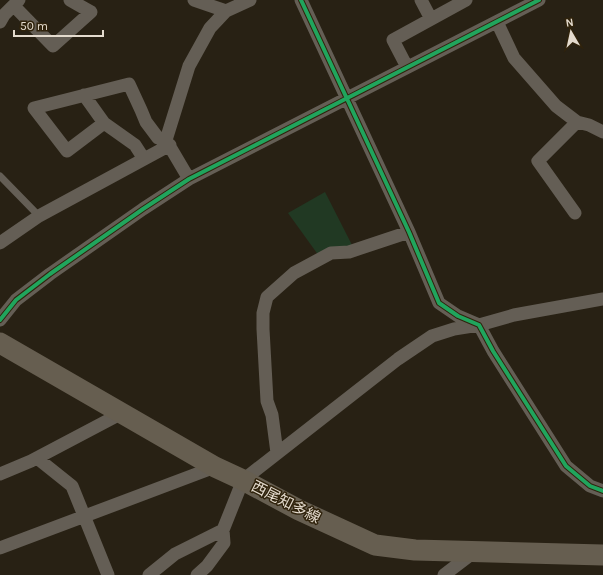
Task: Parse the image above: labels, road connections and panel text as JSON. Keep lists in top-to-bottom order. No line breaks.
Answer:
{"streets":{"main road":["西尾知多線"]},"scale_bar":"50 m","north":"top"}
